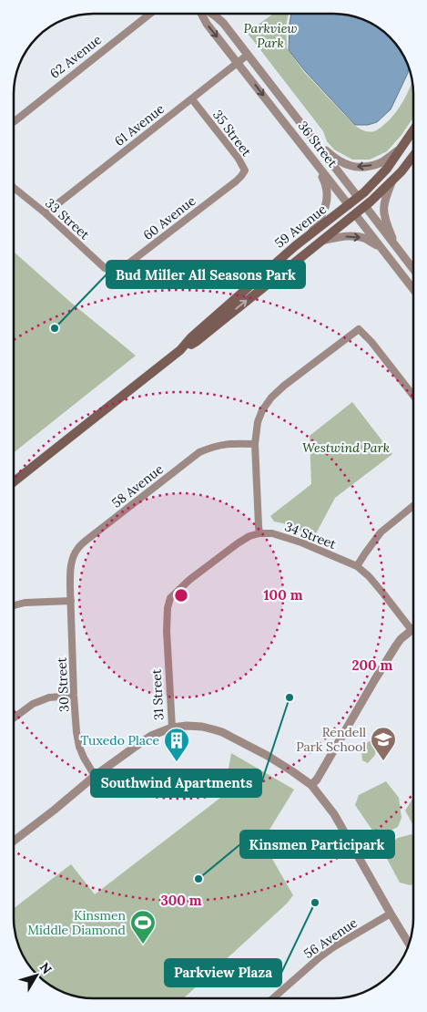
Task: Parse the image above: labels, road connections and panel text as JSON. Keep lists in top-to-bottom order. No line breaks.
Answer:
{"streets":{"main road":["36 Street","59 Avenue"],"street":["62 Avenue","61 Avenue","35 Street","60 Avenue","33 Street","58 Avenue","34 Street","30 Street","31 Street","56 Avenue"]},"crossings":[["61 Avenue","35 Street"],["61 Avenue","36 Street"],["61 Avenue","33 Street"],["35 Street","60 Avenue"],["36 Street","59 Avenue"],["60 Avenue","33 Street"],["58 Avenue","30 Street"],["34 Street","31 Street"],["31 Street","56 Avenue"]],"parks":["Parkview Park","Westwind Park"],"places":{"other":["Bud Miller All Seasons Park","Southwind Apartments","Kinsmen Participark","Parkview Plaza"],"school or university":["Rendell Park School"],"building":["Tuxedo Place"],"sports":["Kinsmen Middle Diamond"]},"north":"top right","rings":["100 m","200 m","300 m"]}
